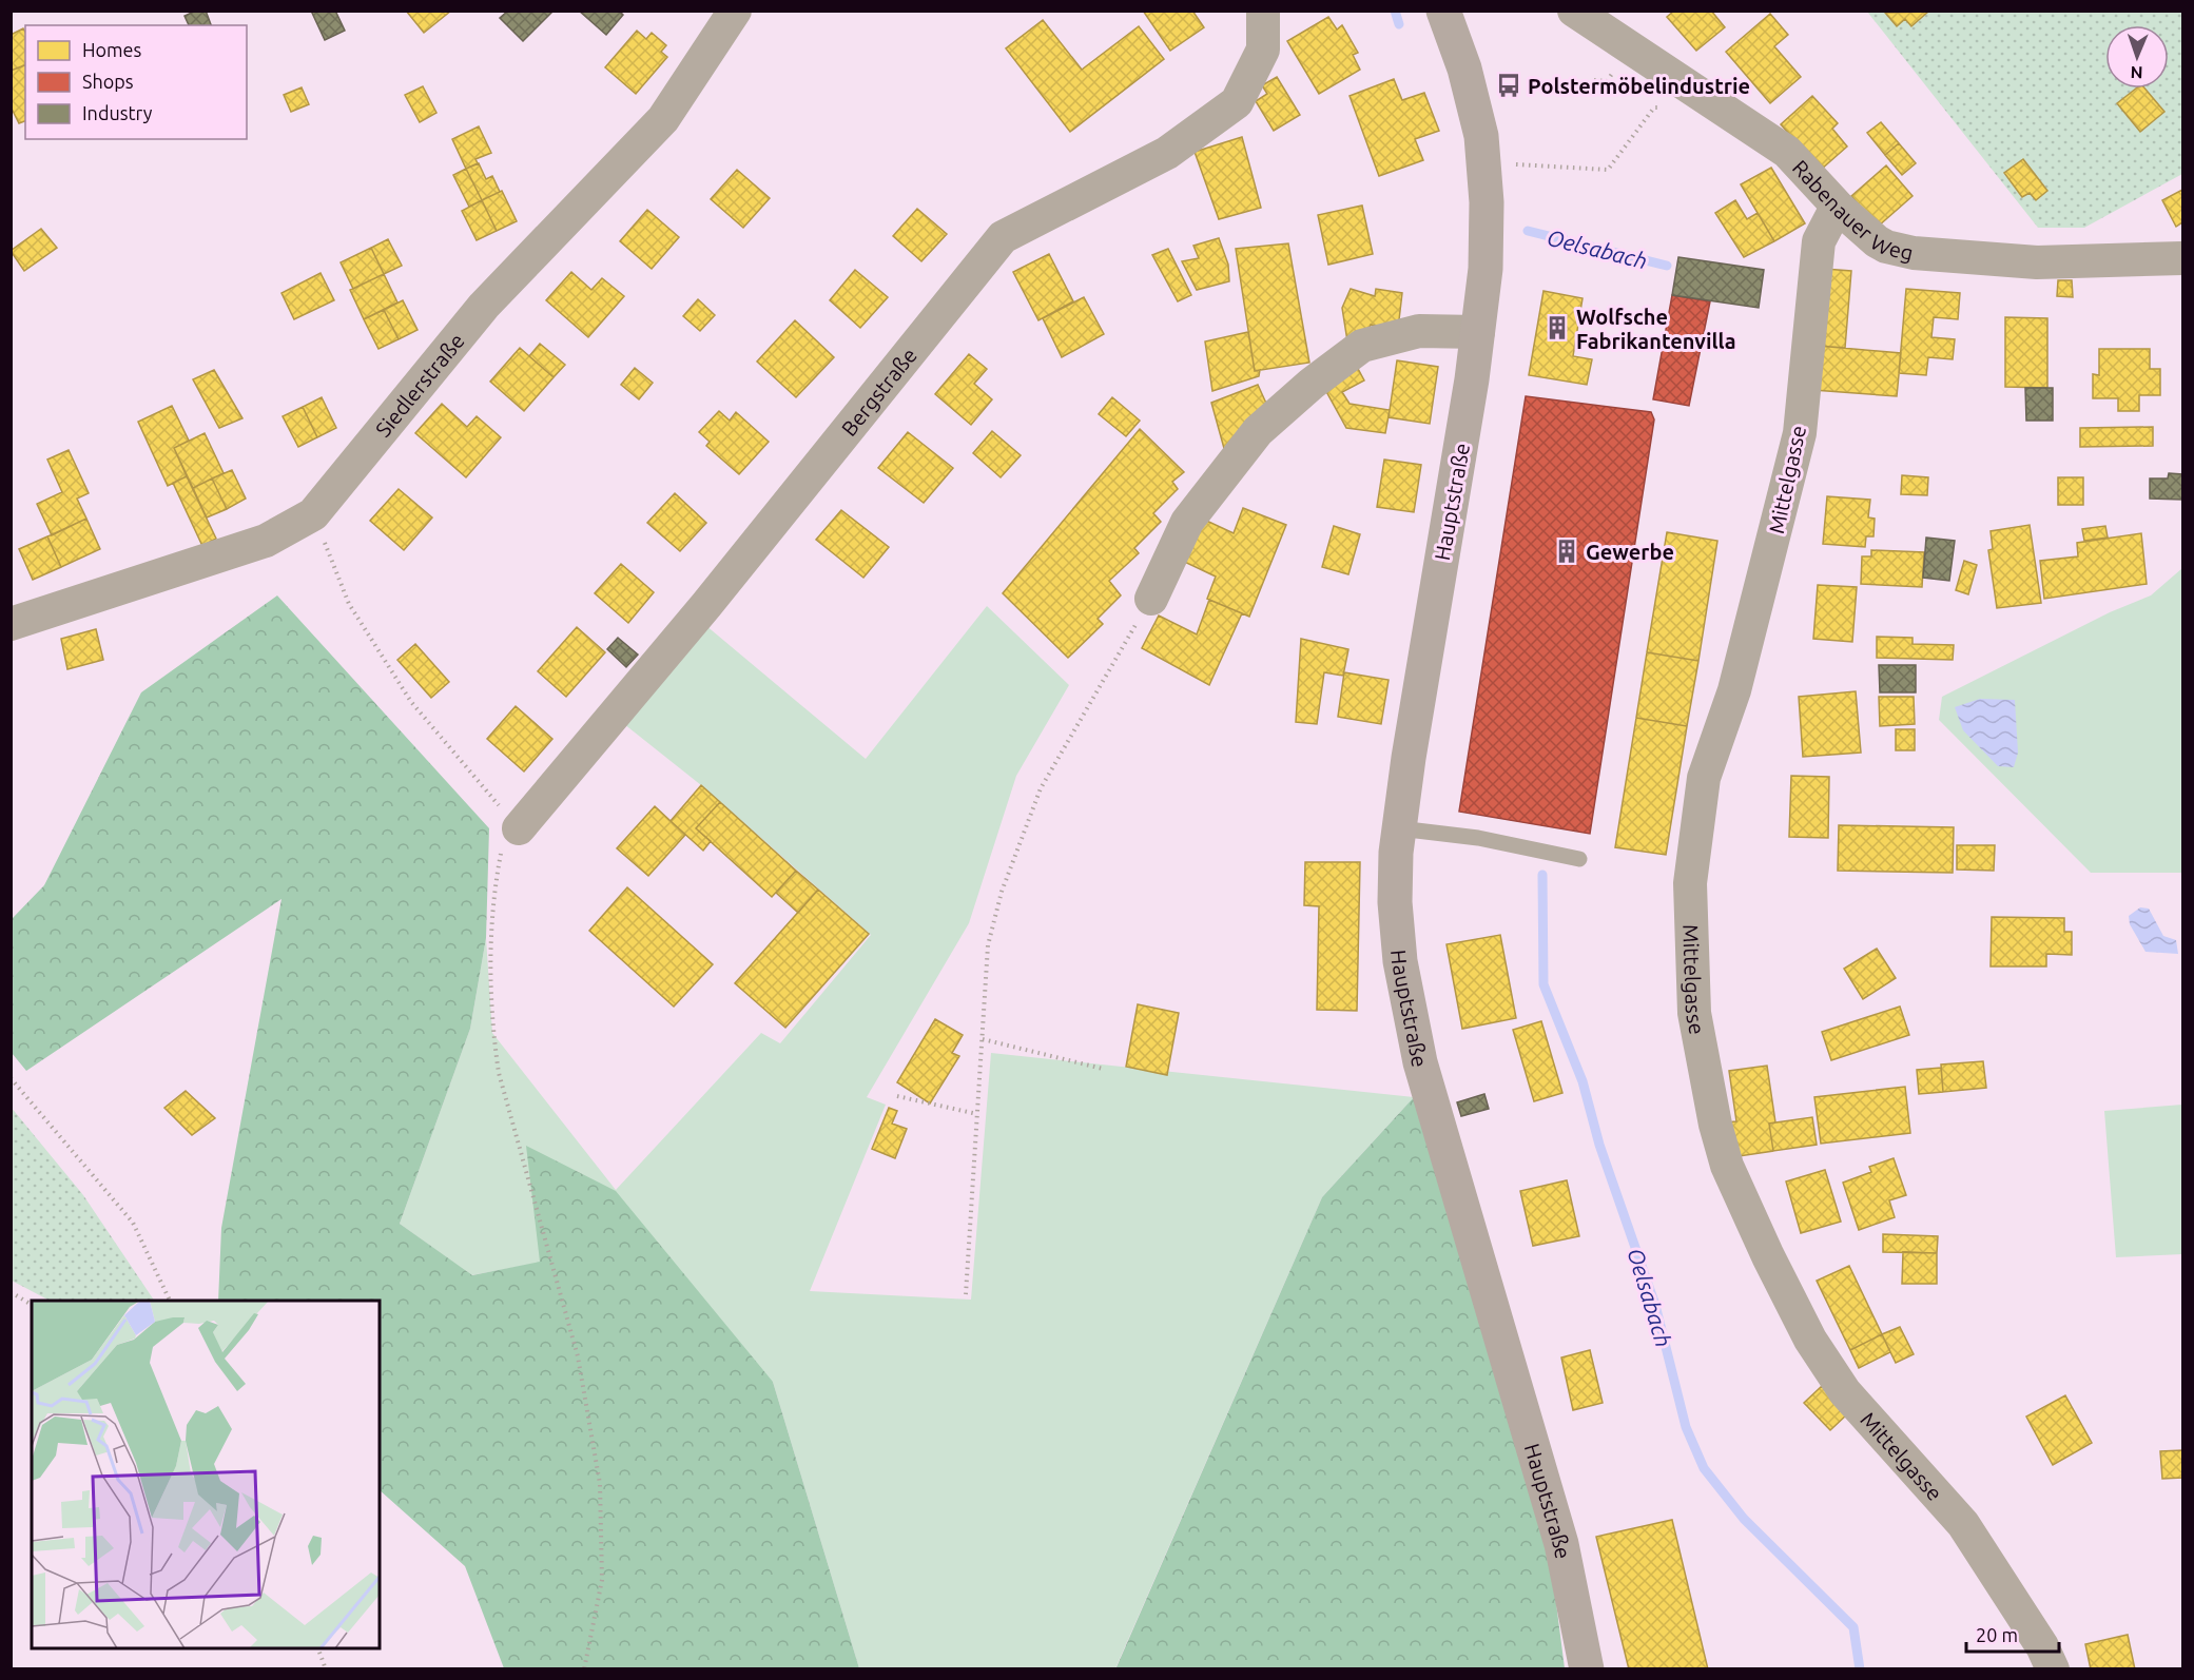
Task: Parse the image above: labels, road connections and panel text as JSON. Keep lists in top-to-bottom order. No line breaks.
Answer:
{"streets":{"main road":["Hauptstraße"],"street":["Rabenauer Weg","Siedlerstraße","Bergstraße","Mittelgasse"]},"crossings":[["Rabenauer Weg","Mittelgasse"]],"water":["Oelsabach"],"places":{"bus stop":["Polstermöbelindustrie"],"building":["Wolfsche Fabrikantenvilla","Gewerbe"]},"legend":["Homes","Shops","Industry"],"scale_bar":"20 m","north":"bottom"}
